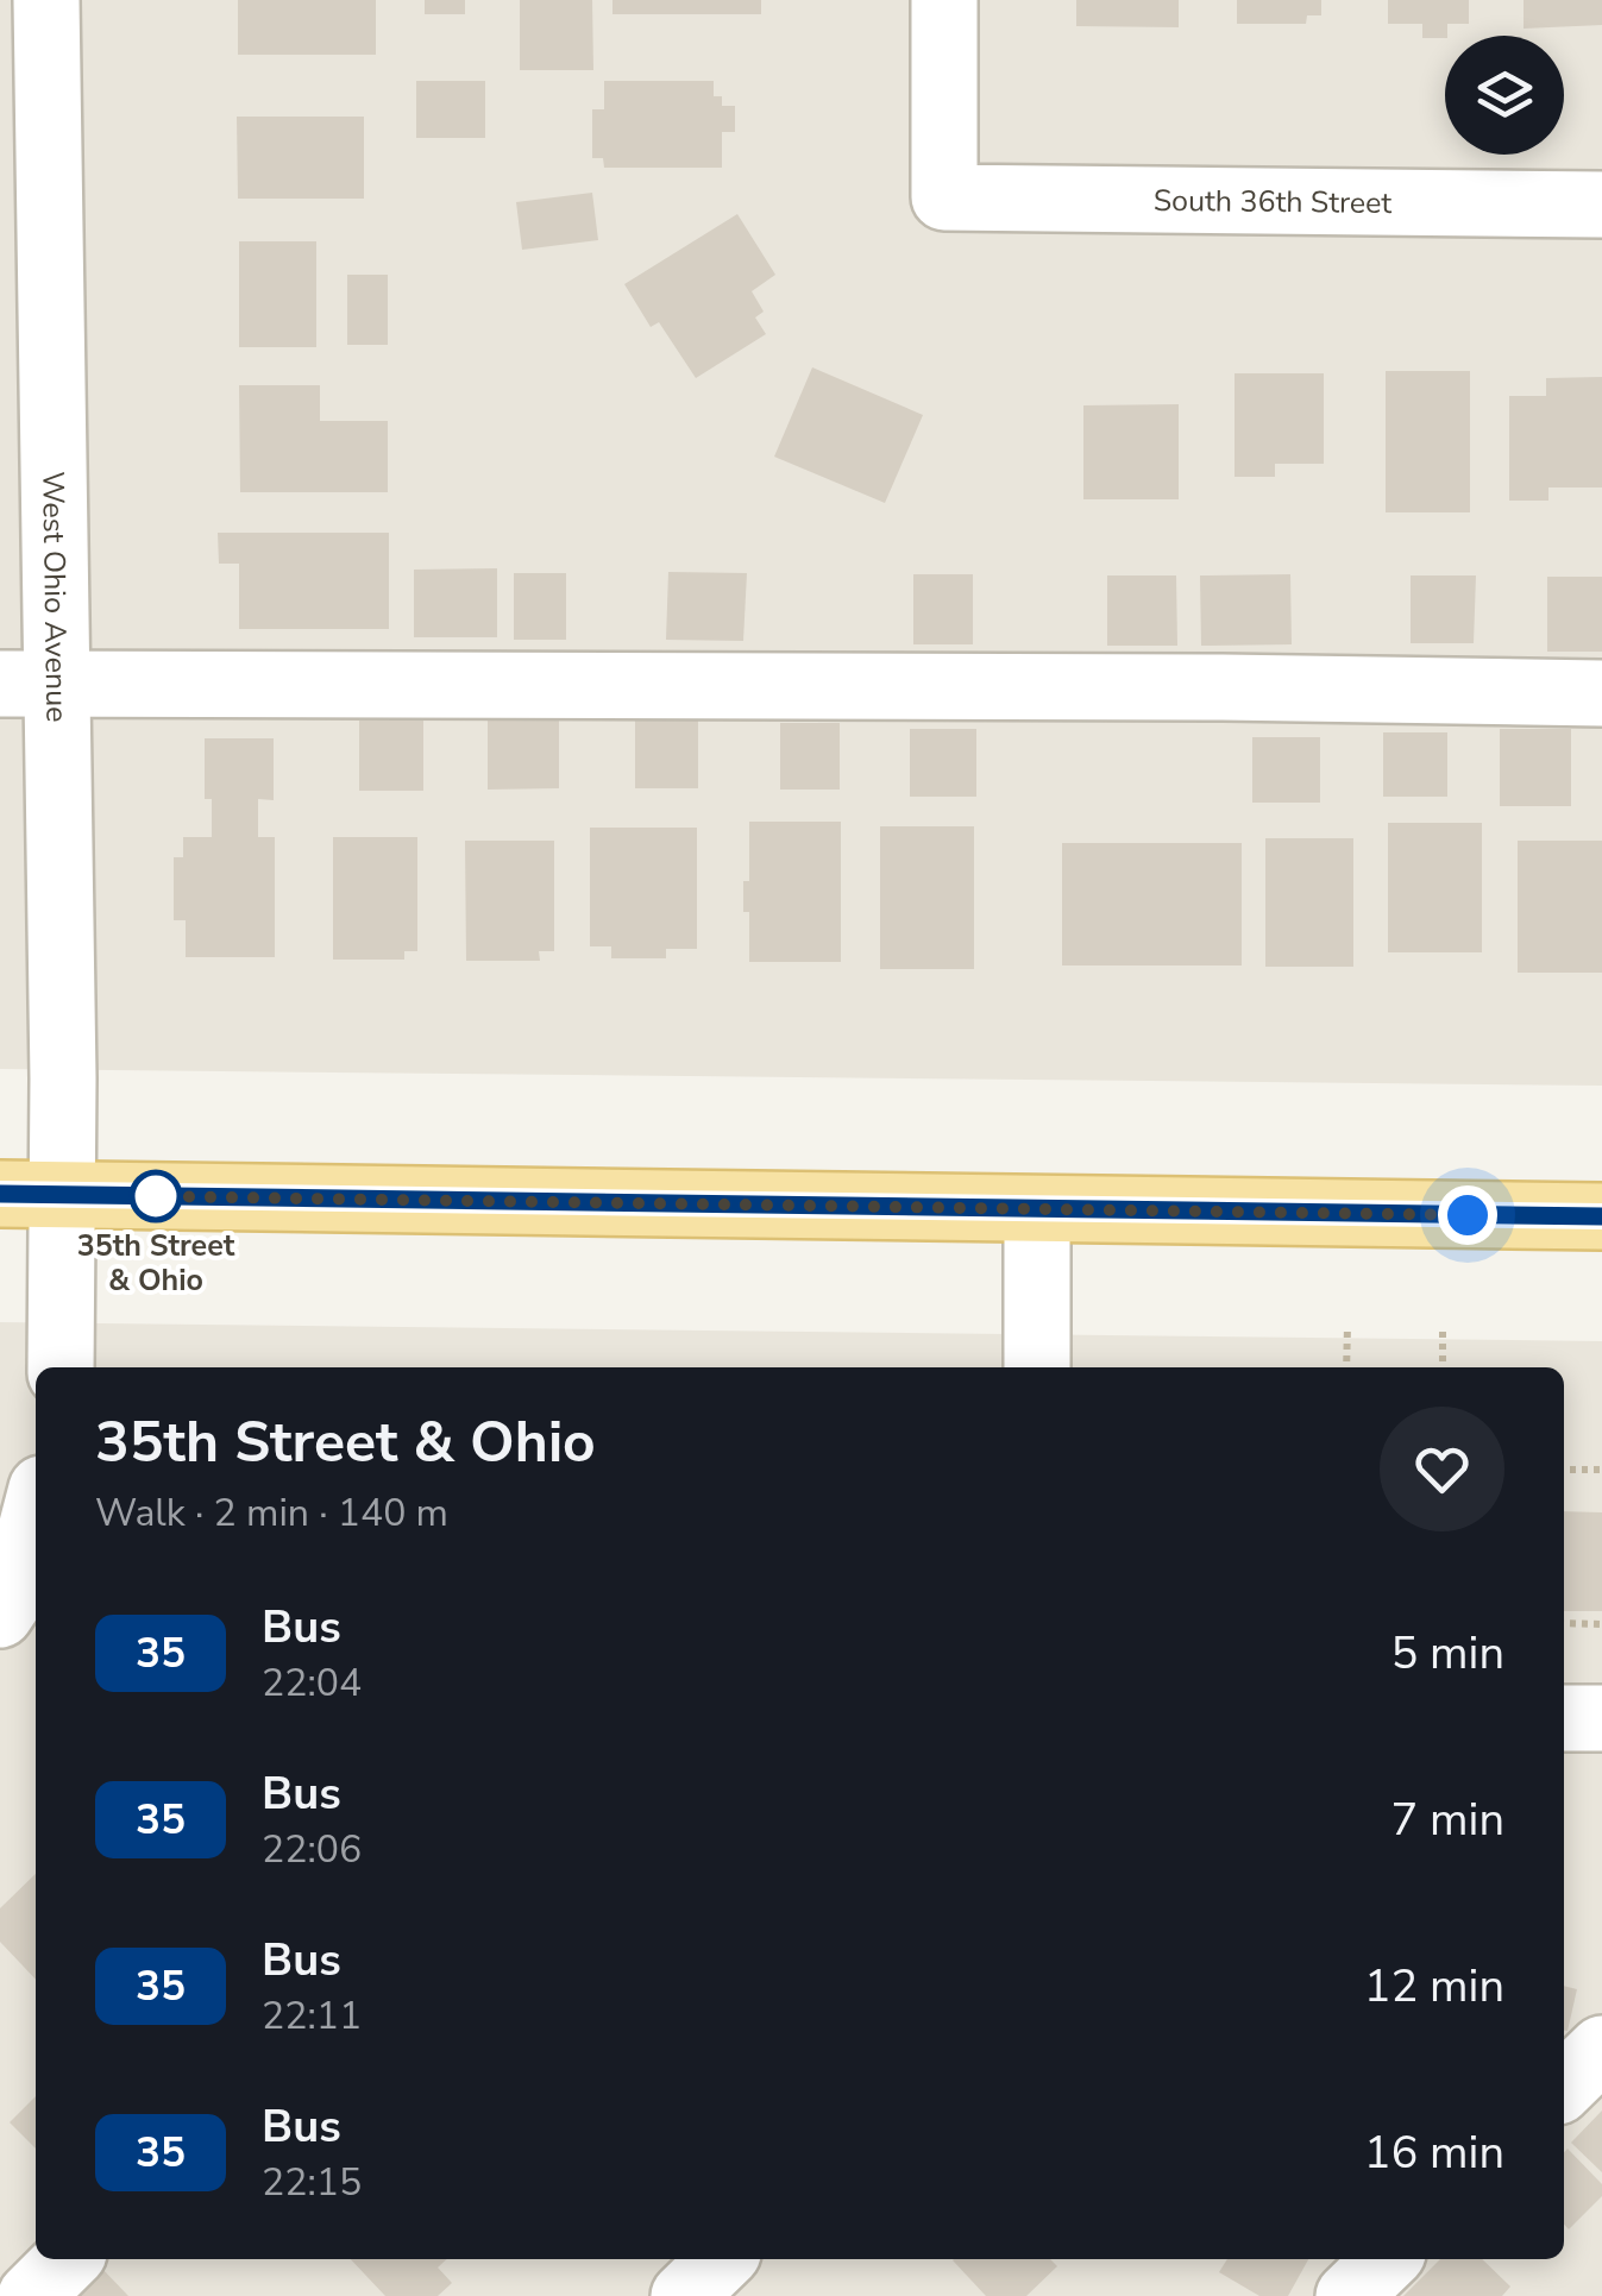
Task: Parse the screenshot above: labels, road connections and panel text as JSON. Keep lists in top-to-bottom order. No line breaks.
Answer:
{"streets":{"street":["South 36th Street","West Ohio Avenue"]},"places":["35th Street & Ohio"],"lines":["bus line 35"],"page":{"heading":["35th Street & Ohio","Walk · 2 min · 140 m"],"list":[{"mark":"35","name":"Bus","note":"22:04","value":"5 min"},{"mark":"35","name":"Bus","note":"22:06","value":"7 min"},{"mark":"35","name":"Bus","note":"22:11","value":"12 min"},{"mark":"35","name":"Bus","note":"22:15","value":"16 min"}]}}
